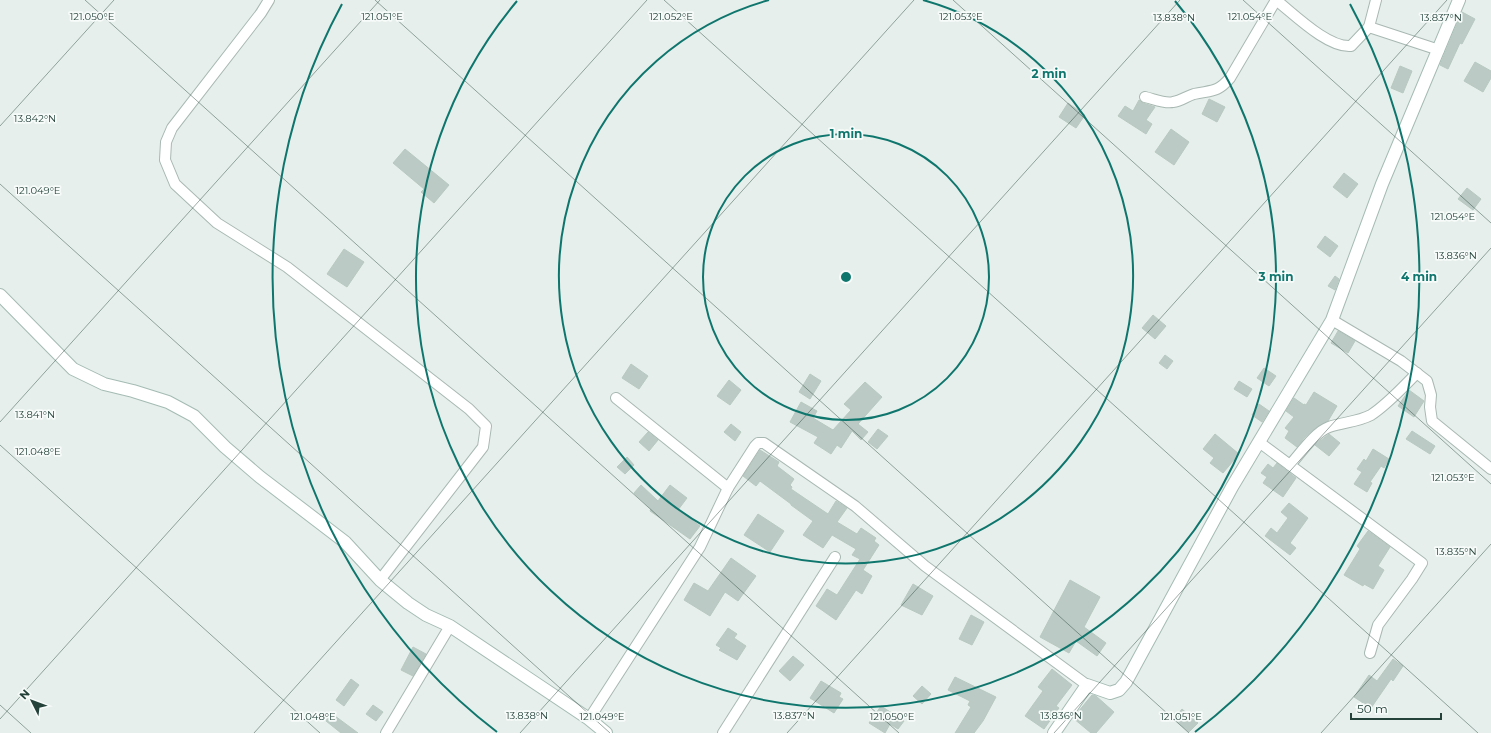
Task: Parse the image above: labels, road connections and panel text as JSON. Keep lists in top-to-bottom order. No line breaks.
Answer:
{"scale_bar":"50 m","north":"top left","coordinates":["121.050°E","121.051°E","121.052°E","121.053°E","121.054°E","13.837°N","13.838°N","13.842°N","121.049°E","13.836°N","13.841°N","121.048°E","13.835°N"],"rings":["2 min","1 min","3 min","4 min"]}
